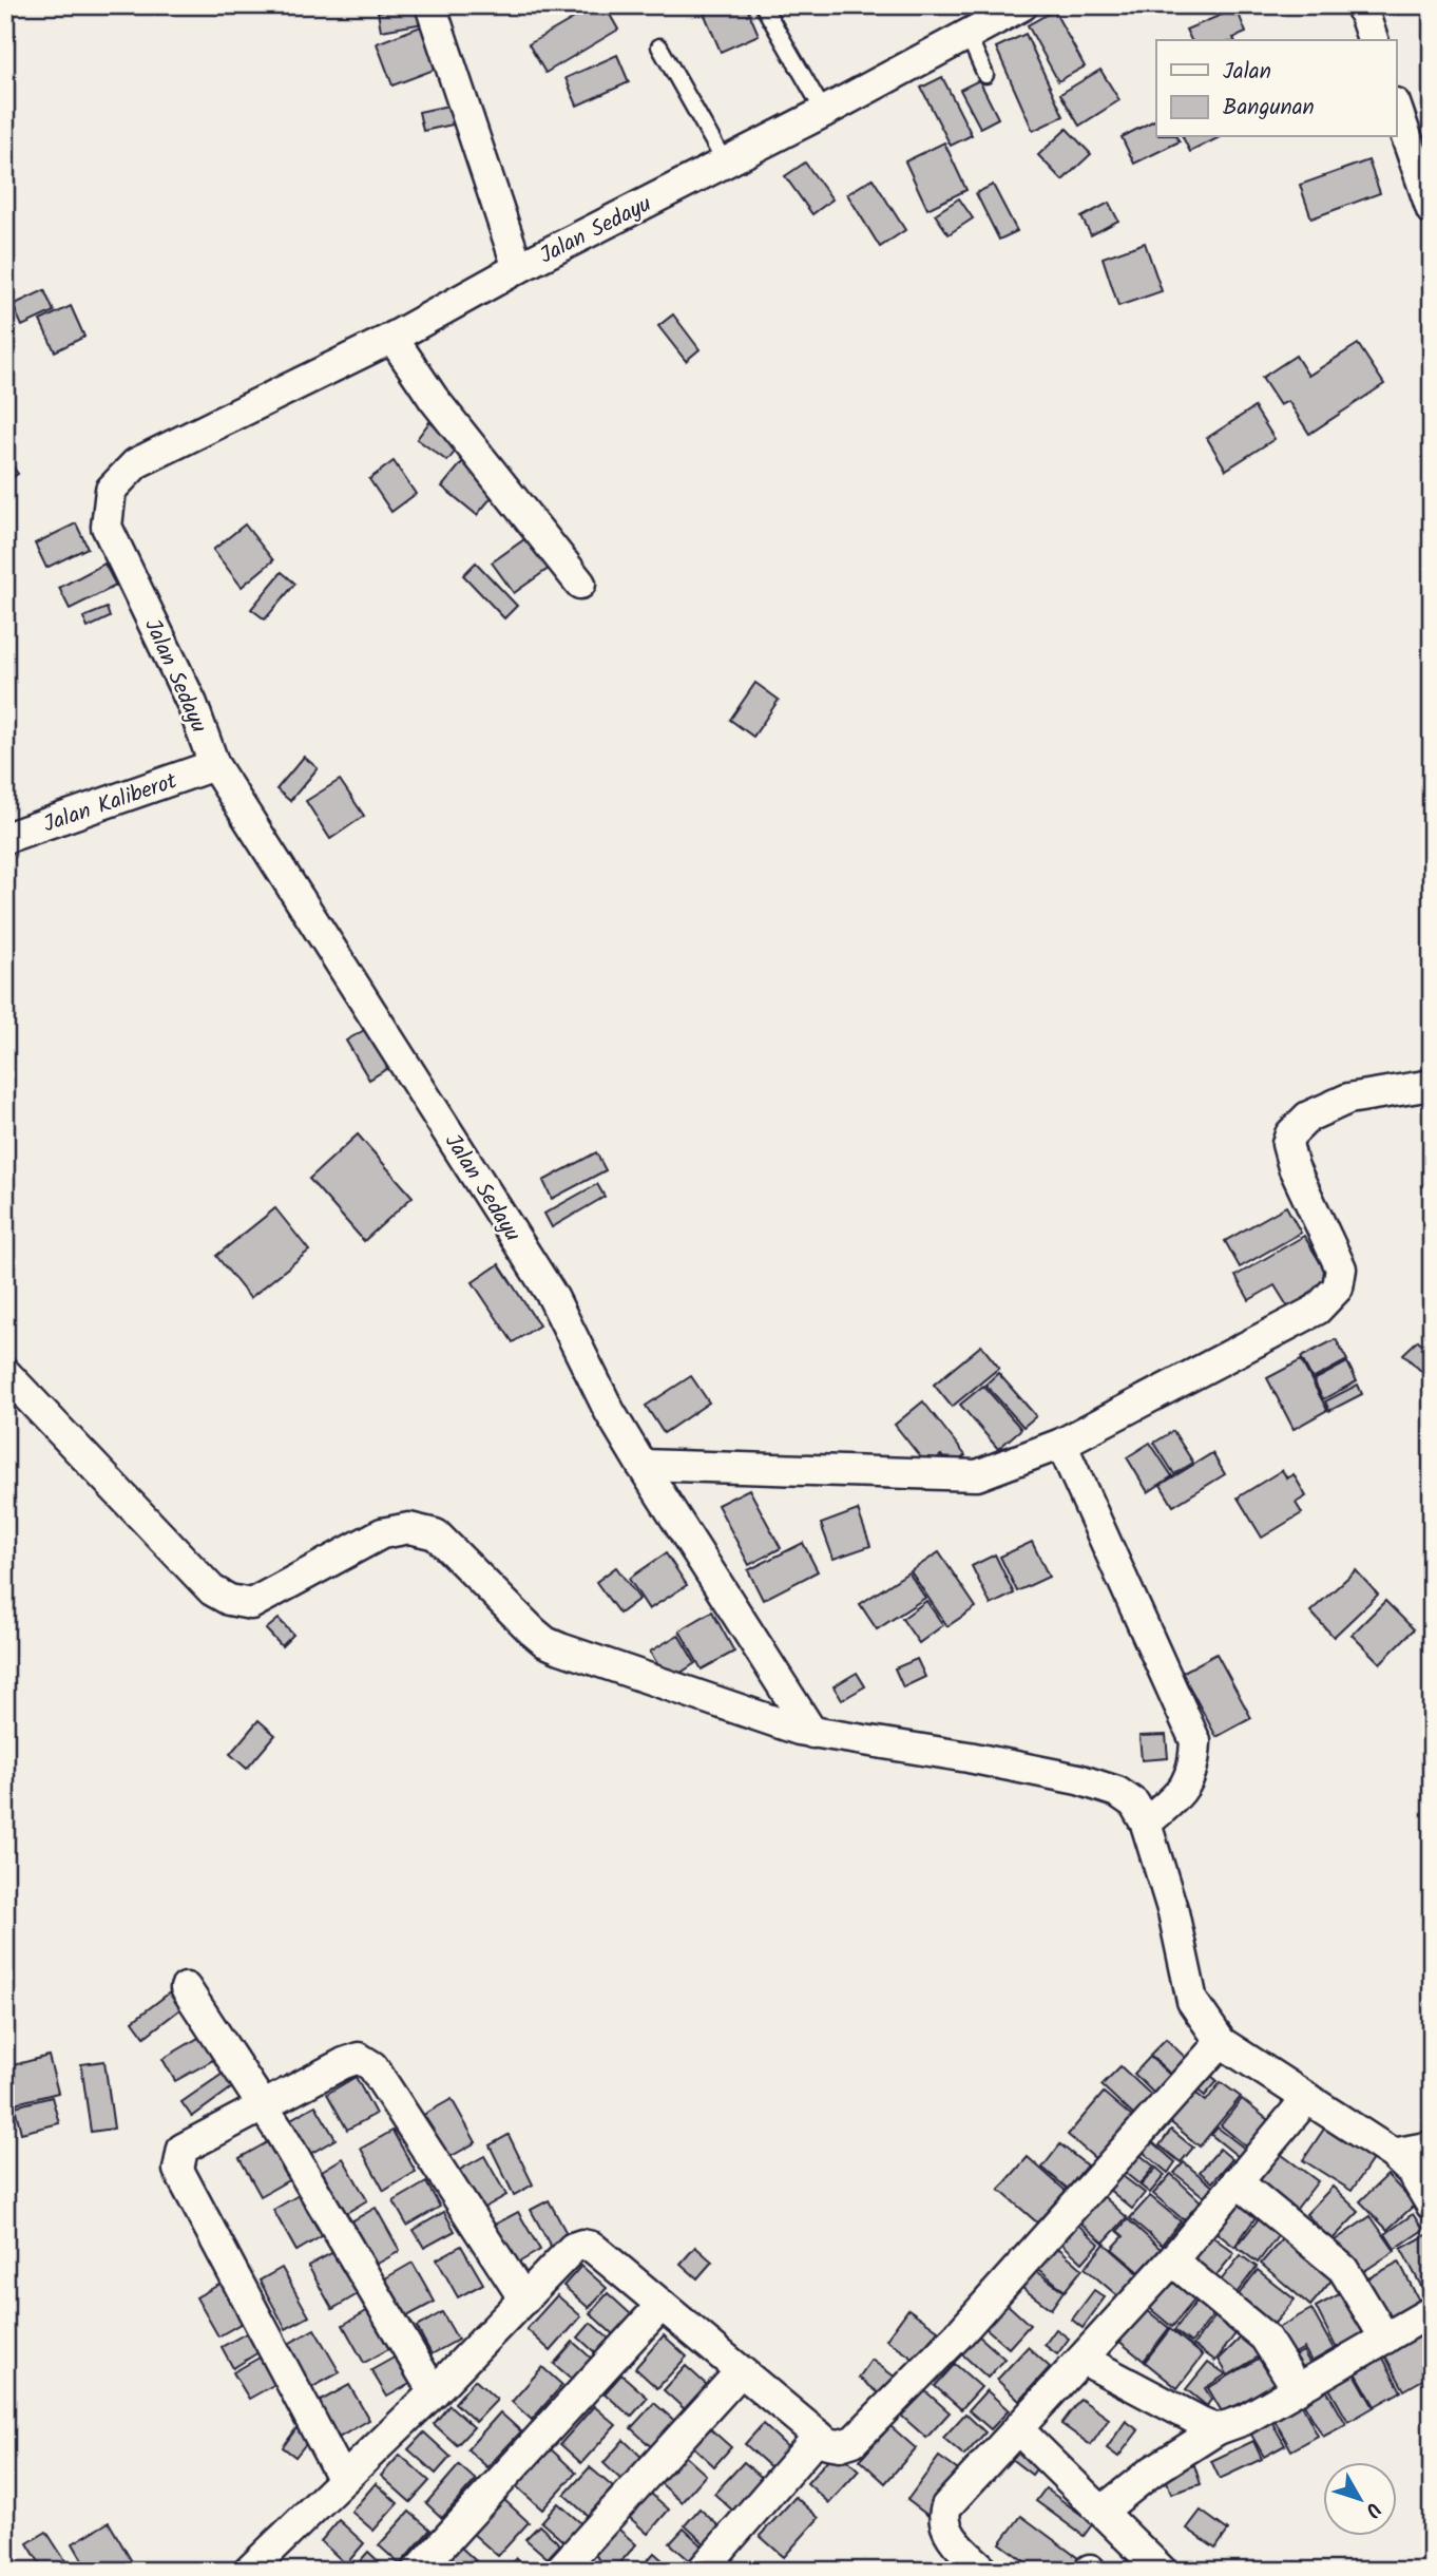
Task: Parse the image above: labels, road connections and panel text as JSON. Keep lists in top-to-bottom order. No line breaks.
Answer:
{"streets":{"street":["Jalan Sedayu","Jalan Kaliberot"]},"crossings":[["Jalan Sedayu","Jalan Kaliberot"]],"legend":["Jalan","Bangunan"],"north":"bottom right"}
